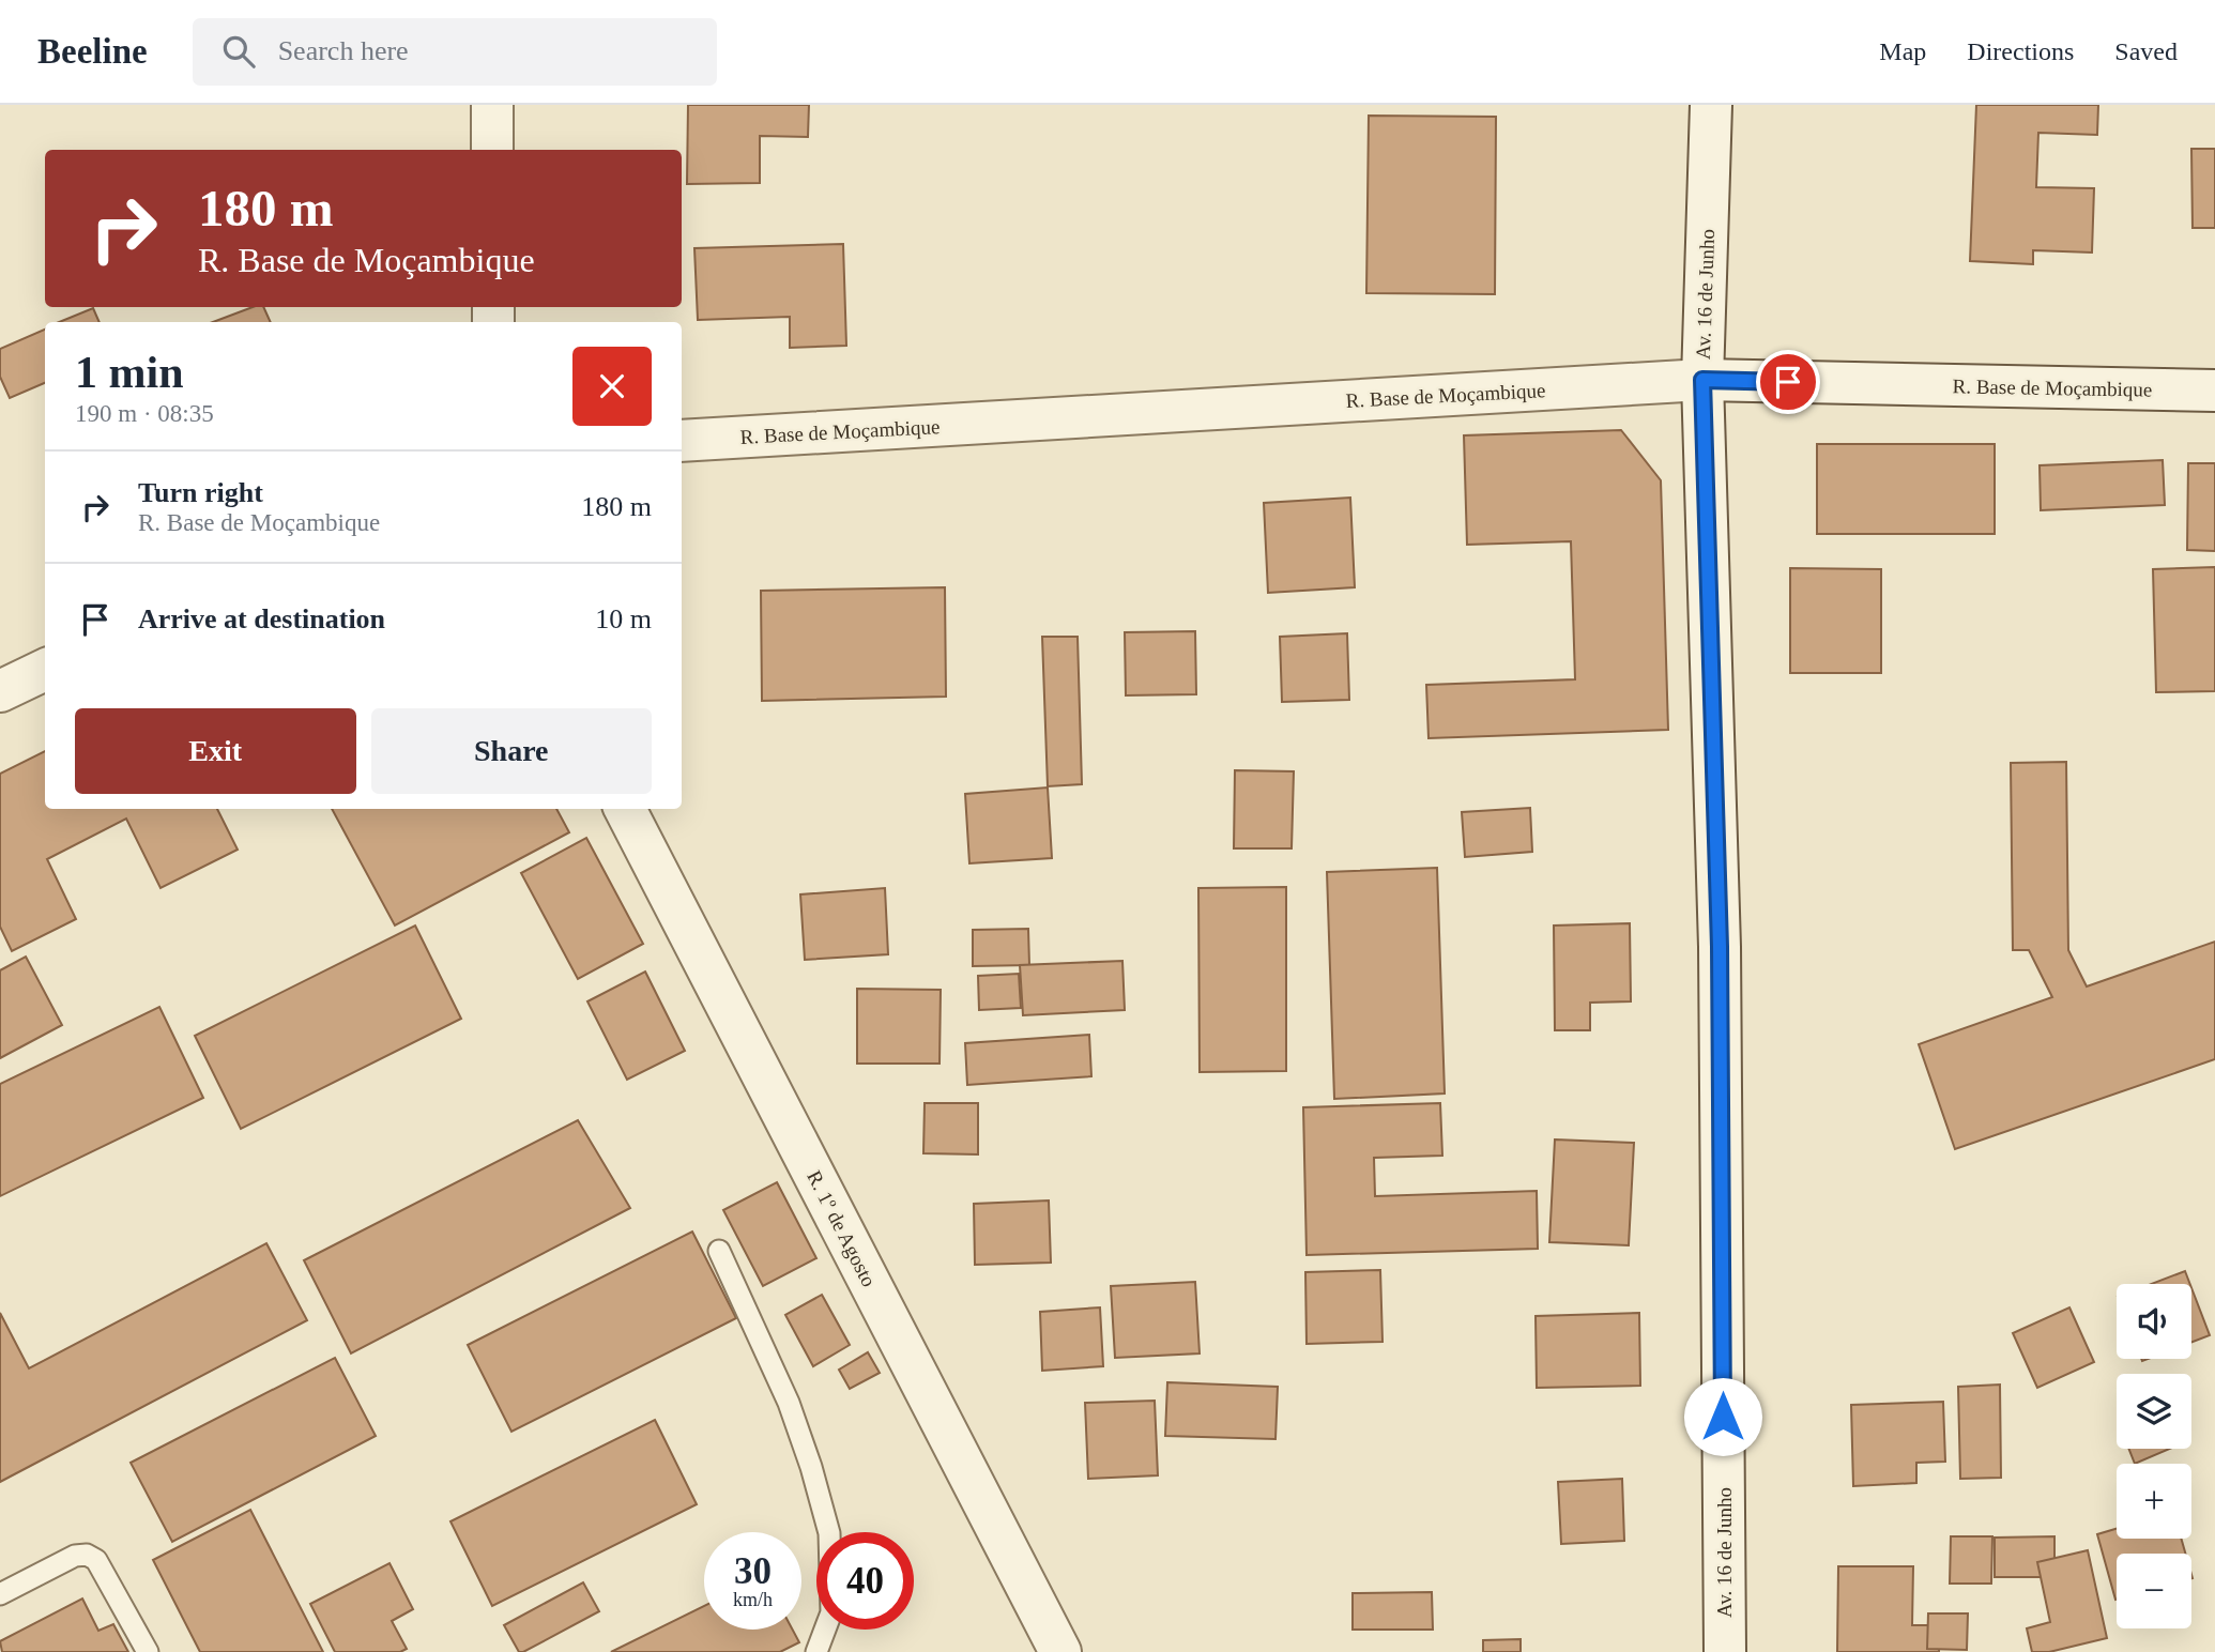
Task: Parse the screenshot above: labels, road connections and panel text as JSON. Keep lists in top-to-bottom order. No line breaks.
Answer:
{"streets":{"street":["Av. 16 de Junho","R. Base de Moçambique","R. 1º de Agosto"]},"crossings":[["Av. 16 de Junho","R. Base de Moçambique"]],"page":{"header":"Beeline","search":"Search here","nav":["Map","Directions","Saved"],"turn":["180 m","R. Base de Moçambique"],"heading":["1 min","190 m · 08:35"],"list":[{"name":"Turn right","note":"R. Base de Moçambique","value":"180 m"},{"name":"Arrive at destination","value":"10 m"}],"buttons":["Exit","Share"],"map_buttons":["+","−"],"speed":"30 km/h","limit":"40"}}
